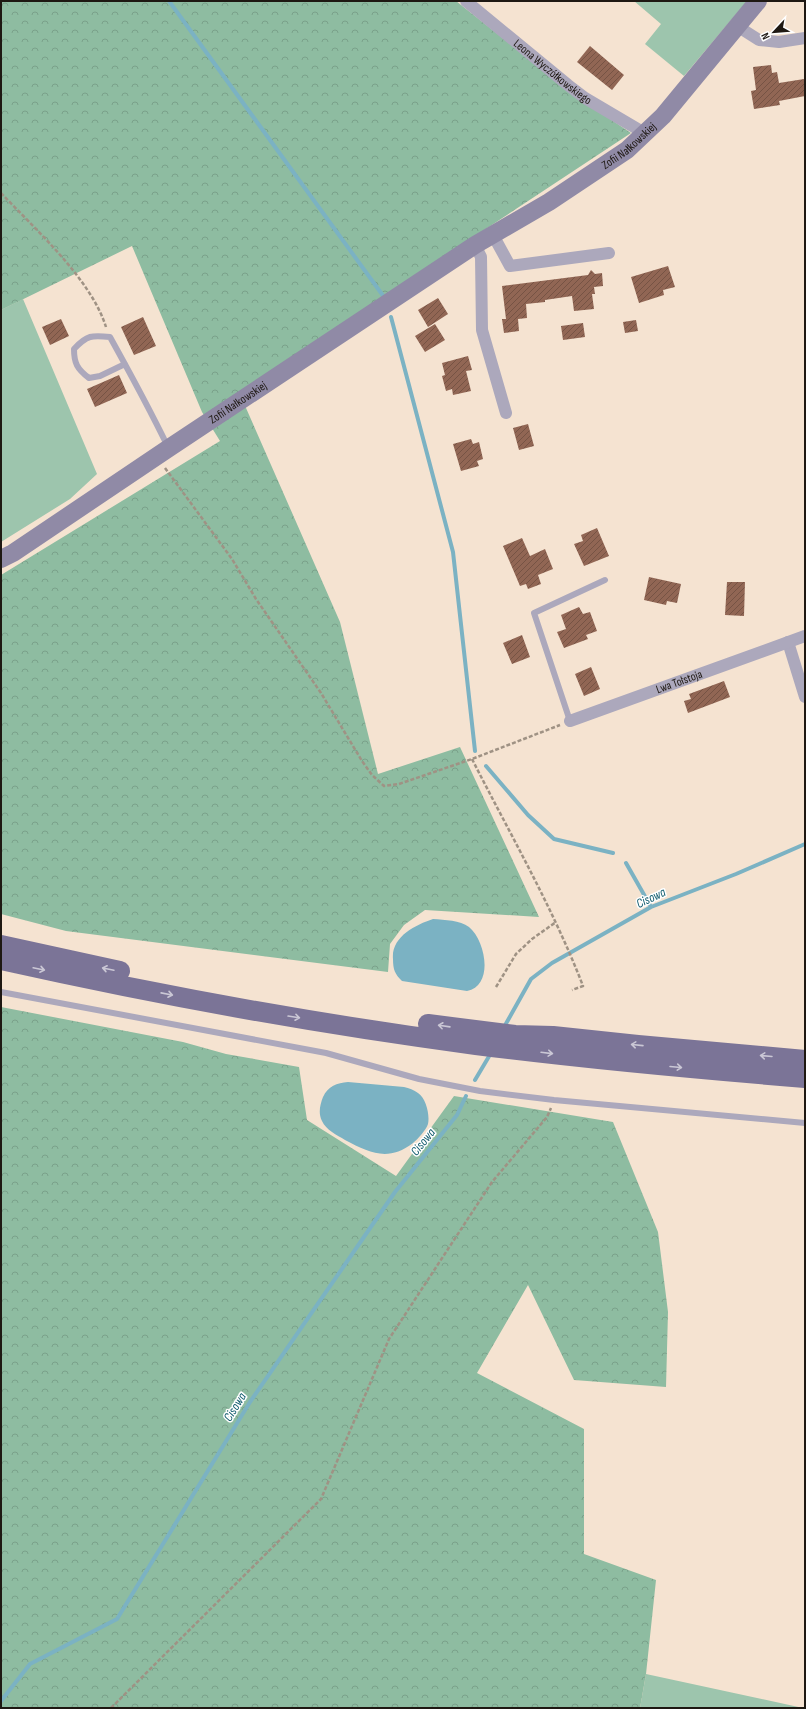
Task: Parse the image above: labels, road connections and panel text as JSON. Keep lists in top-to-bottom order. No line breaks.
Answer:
{"streets":{"street":["Leona Wyczółkowskiego","Zofii Nałkowskiej","Lwa Tołstoja"]},"crossings":[["Leona Wyczółkowskiego","Zofii Nałkowskiej"]],"water":["Cisowa"],"north":"bottom left"}
